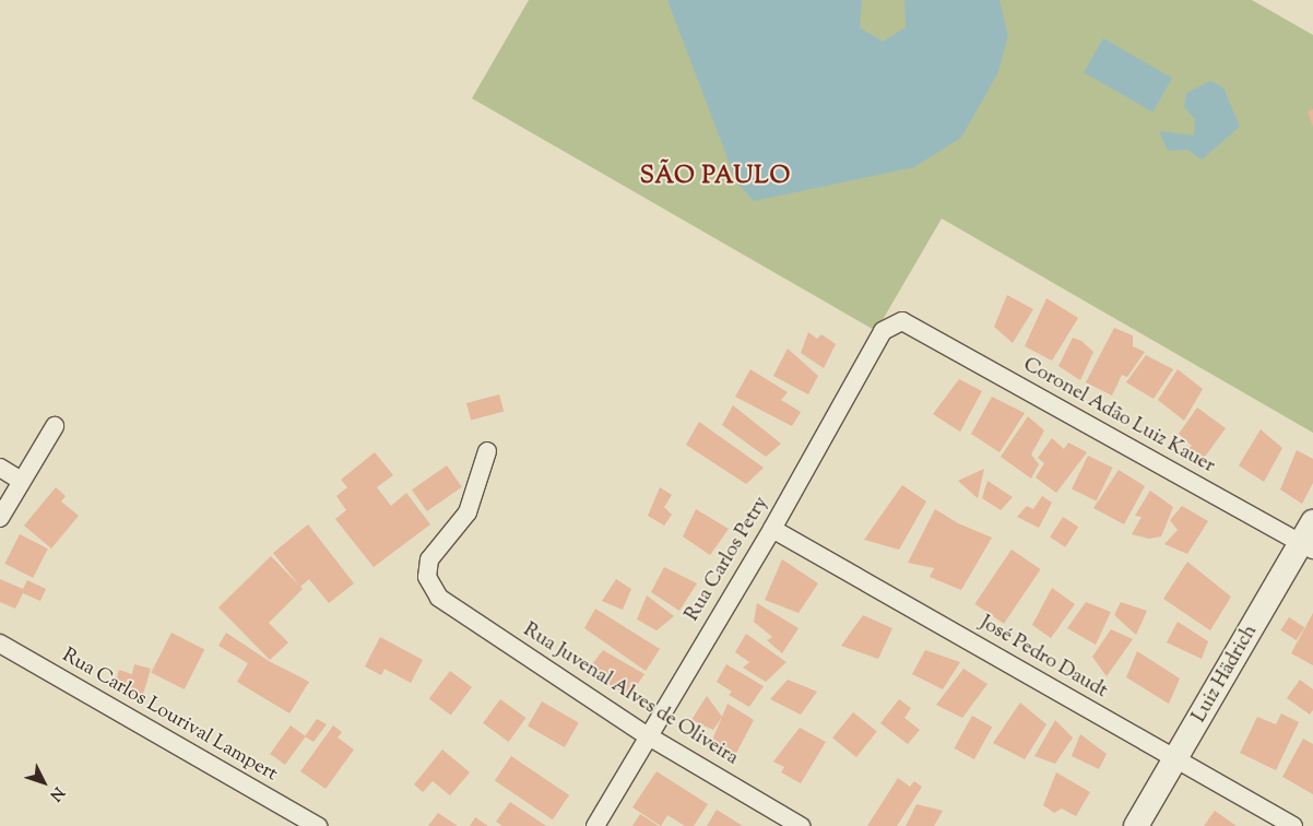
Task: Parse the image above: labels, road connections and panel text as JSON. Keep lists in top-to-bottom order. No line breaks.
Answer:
{"streets":{"street":["Coronel Adão Luiz Kauer","Rua Carlos Petry","José Pedro Daudt","Luiz Hädrich","Rua Juvenal Alves de Oliveira","Rua Carlos Lourival Lampert"]},"crossings":[["Coronel Adão Luiz Kauer","Rua Carlos Petry"],["Coronel Adão Luiz Kauer","Luiz Hädrich"],["Rua Carlos Petry","José Pedro Daudt"],["Rua Carlos Petry","Rua Juvenal Alves de Oliveira"],["José Pedro Daudt","Luiz Hädrich"]],"districts":["SÃO PAULO"],"north":"bottom right"}
